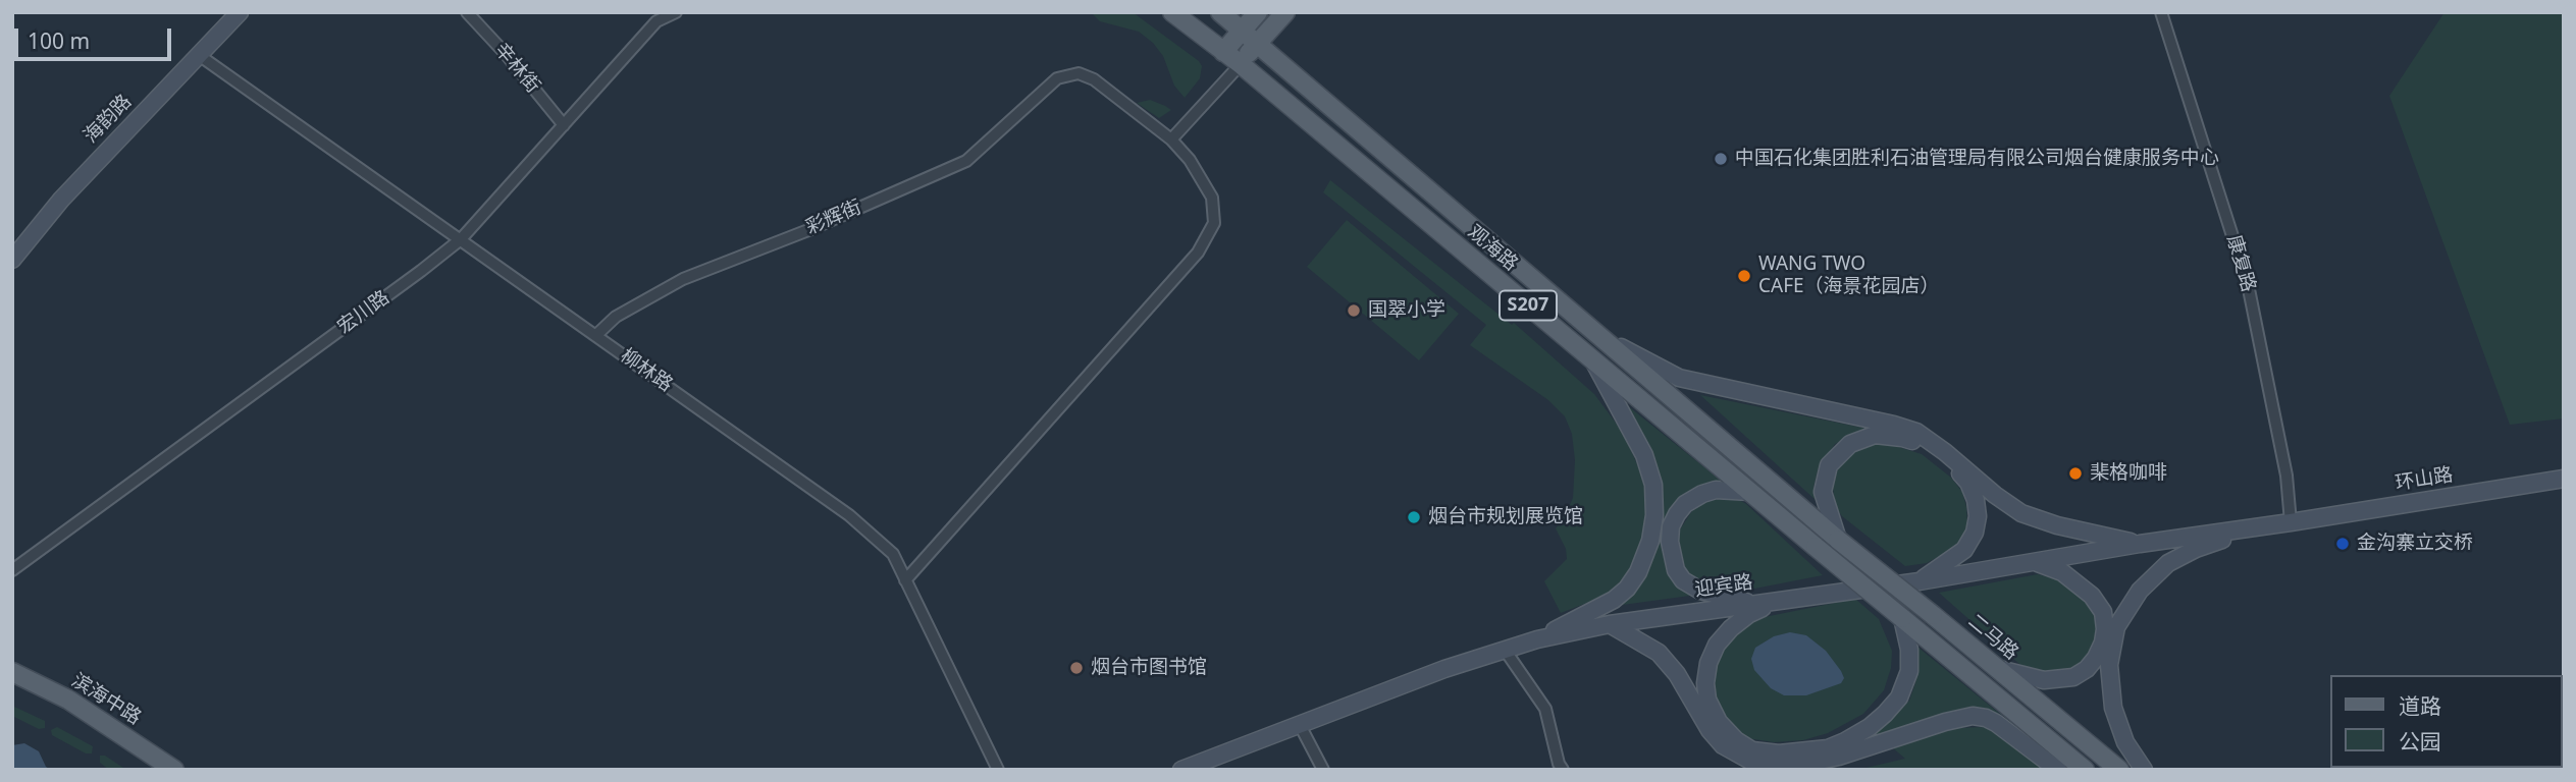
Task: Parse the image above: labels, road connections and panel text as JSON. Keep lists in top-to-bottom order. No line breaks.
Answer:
{"streets":{"main road":["海韵路","观海路","S207","环山路","迎宾路","二马路","滨海中路"],"street":["辛林街","彩辉街","康复路","宏川路","柳林路"]},"crossings":[["辛林街","宏川路"],["海韵路","柳林路"],["彩辉街","柳林路"],["观海路","S207"],["康复路","环山路"],["康复路","迎宾路"],["S207","二马路"],["宏川路","柳林路"],["环山路","迎宾路"]],"places":["中国石化集团胜利石油管理局有限公司烟台健康服务中心","WANG TWO CAFE（海景花园店）","国翠小学","棐格咖啡","烟台市规划展览馆","金沟寨立交桥","烟台市图书馆"],"legend":["道路","公园"],"scale_bar":"100 m"}
